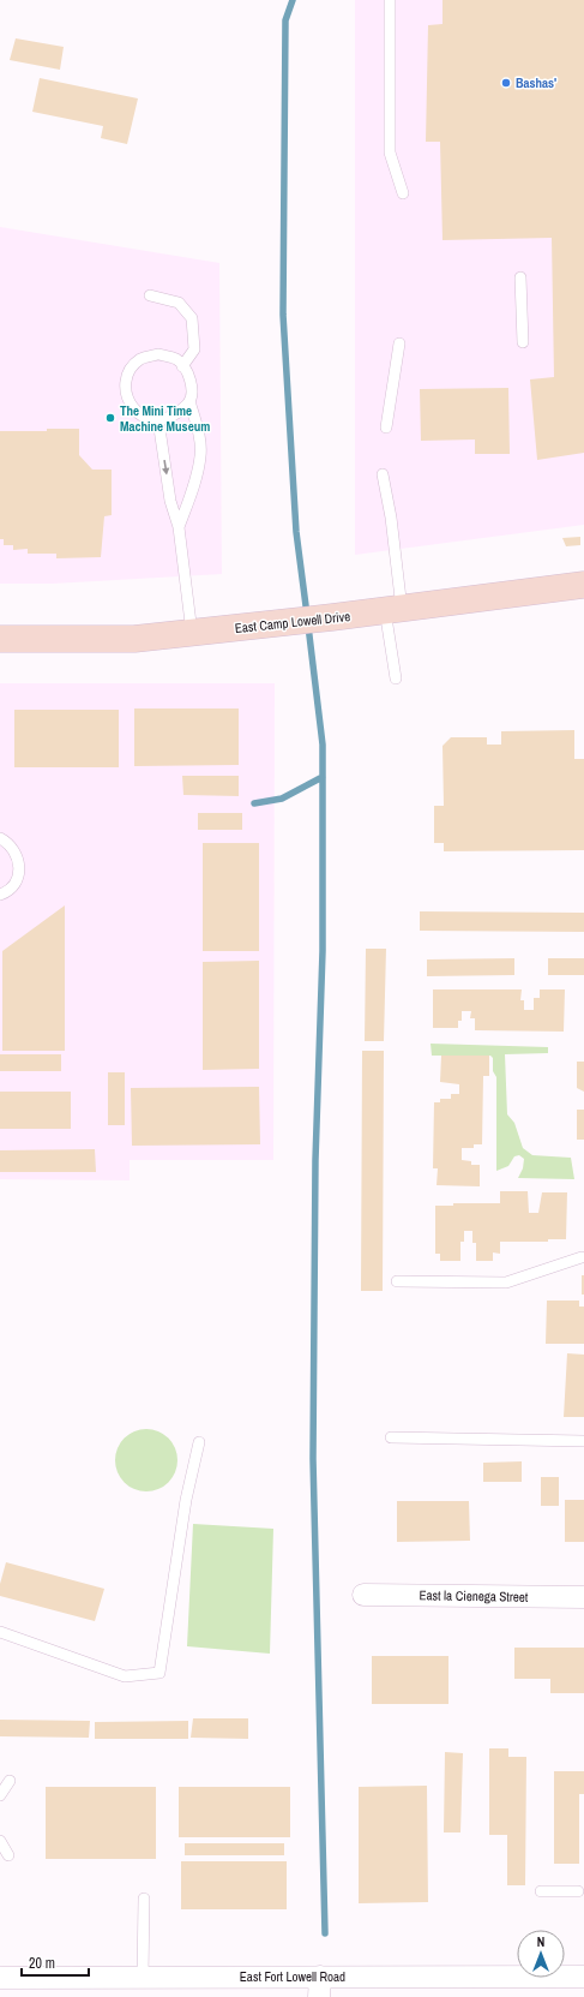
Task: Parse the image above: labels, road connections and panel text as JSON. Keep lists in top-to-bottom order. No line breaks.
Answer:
{"streets":{"main road":["East Camp Lowell Drive"],"street":["East la Cienega Street","East Fort Lowell Road"]},"places":["Bashas'","The Mini Time Machine Museum"],"scale_bar":"20 m","north":"top"}
